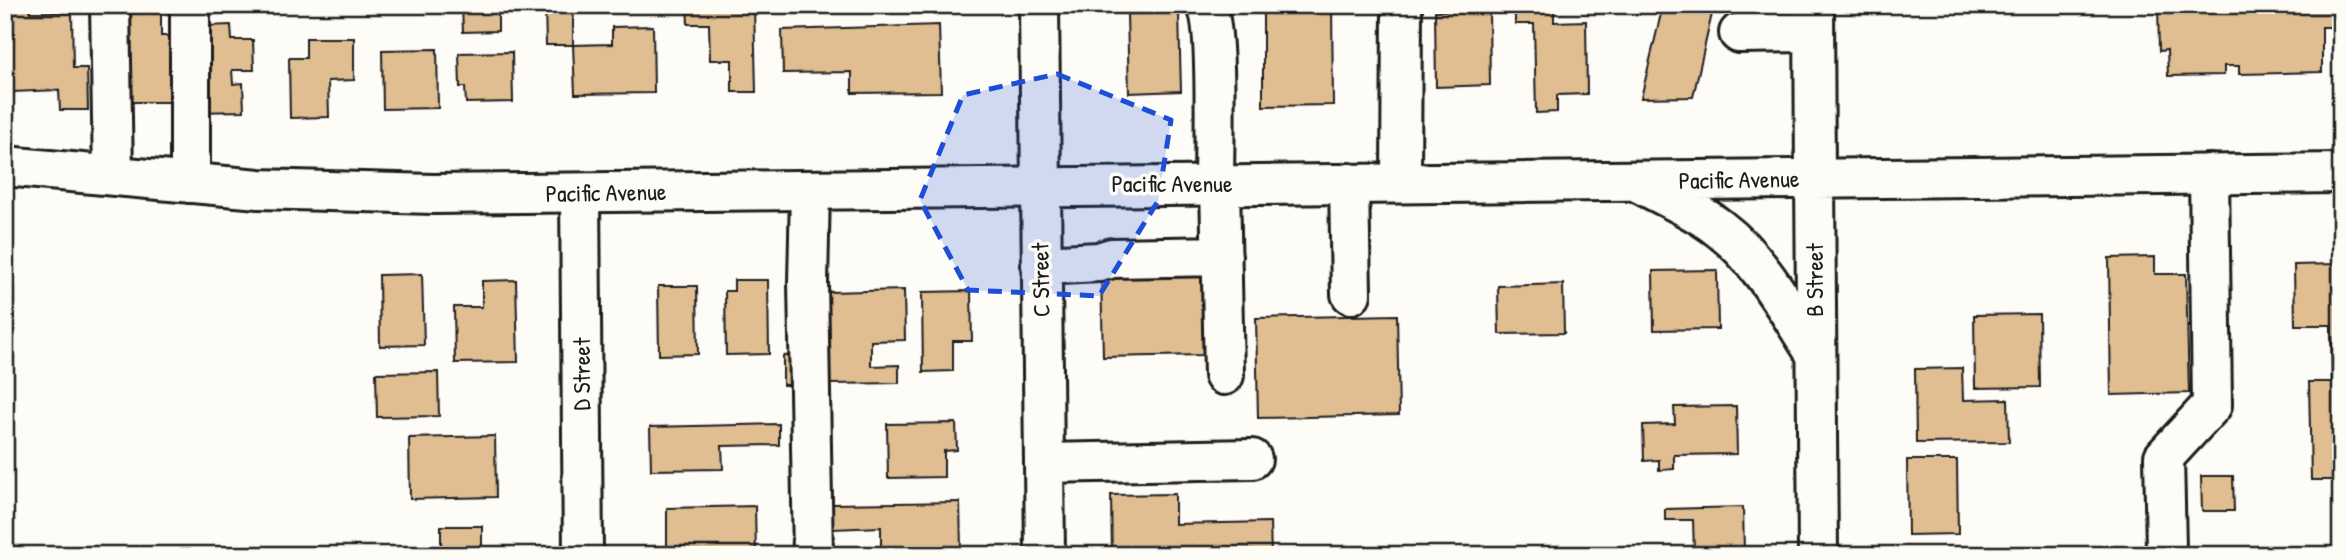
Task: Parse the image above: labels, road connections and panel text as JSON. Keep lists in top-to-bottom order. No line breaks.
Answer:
{"streets":{"main road":["Pacific Avenue","C Street","B Street","D Street"]},"crossings":[["Pacific Avenue","C Street"],["Pacific Avenue","B Street"],["Pacific Avenue","D Street"]]}
